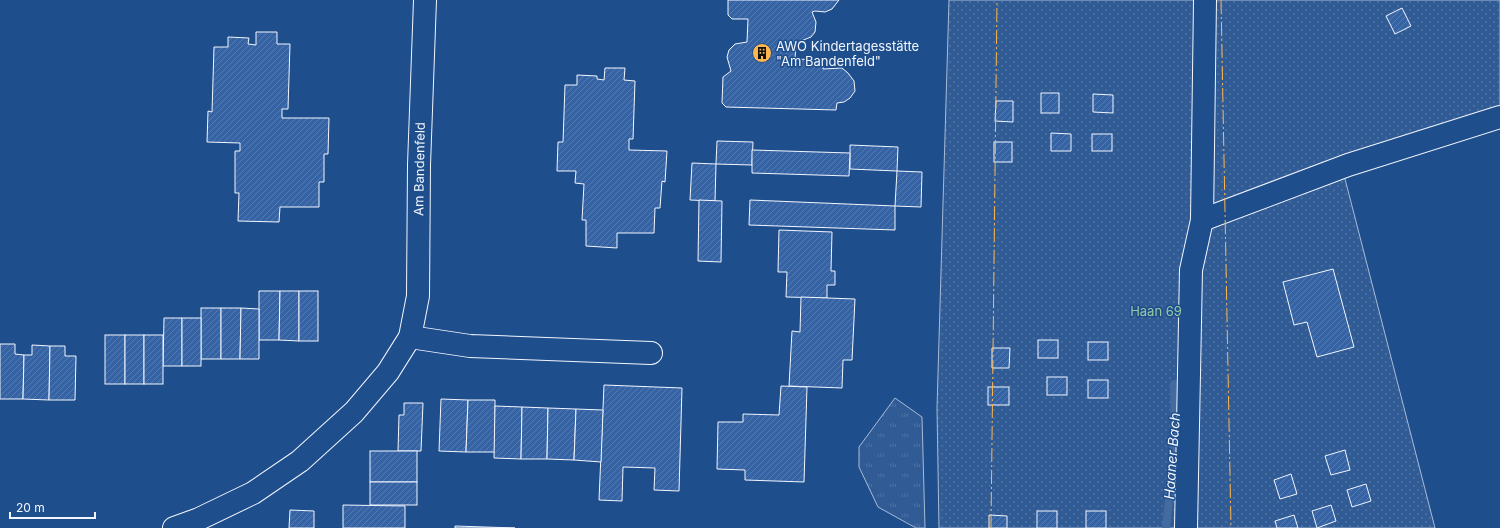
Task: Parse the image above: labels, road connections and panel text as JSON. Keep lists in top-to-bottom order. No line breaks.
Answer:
{"streets":{"street":["Am Bandenfeld"]},"water":["Haaner Bach"],"parks":["Haan 69"],"places":{"building":["AWO Kindertagesstätte \"Am Bandenfeld\""]},"scale_bar":"20 m"}
